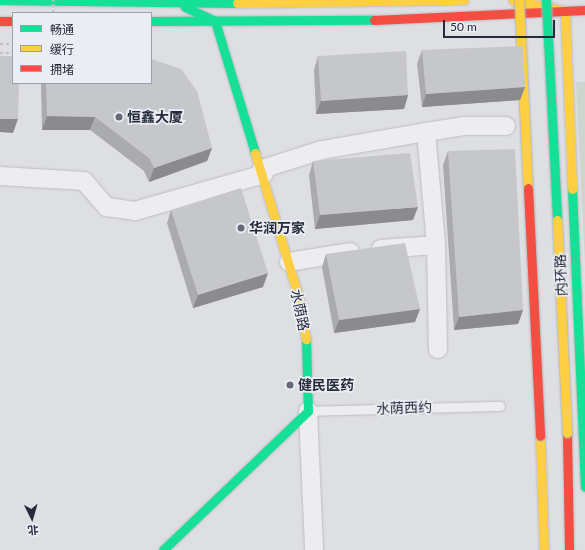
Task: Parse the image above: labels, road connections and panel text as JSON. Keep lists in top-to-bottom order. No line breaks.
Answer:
{"streets":{"main road":["内环路","水荫路"],"lane":["水荫西约"]},"crossings":[["水荫路","水荫西约"]],"places":["恒鑫大厦","华润万家","健民医药"],"legend":["畅通","缓行","拥堵"],"scale_bar":"50 m","north":"bottom"}
